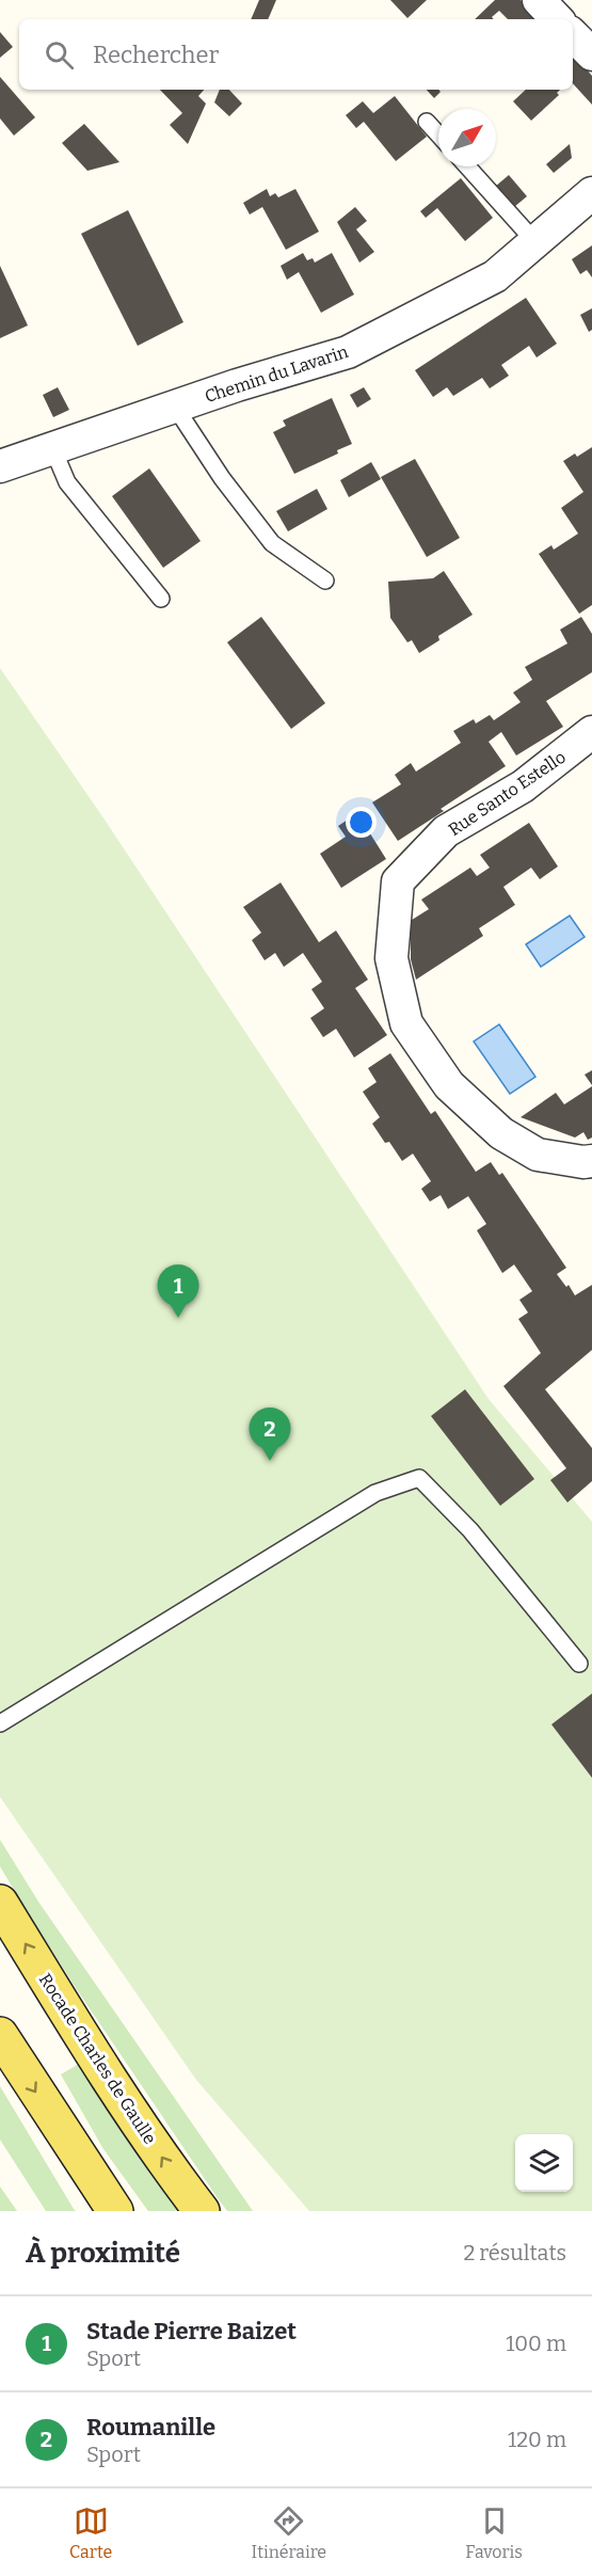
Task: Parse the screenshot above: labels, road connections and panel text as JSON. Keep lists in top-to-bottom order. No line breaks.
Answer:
{"streets":{"main road":["Rocade Charles de Gaulle"],"street":["Chemin du Lavarin","Rue Santo Estello"]},"north":"top right","page":{"search":"Rechercher","pins":["1","2"],"heading":["À proximité","2 résultats"],"list":[{"mark":"1","name":"Stade Pierre Baizet","note":"Sport","value":"100 m"},{"mark":"2","name":"Roumanille","note":"Sport","value":"120 m"}],"nav":["Carte","Itinéraire","Favoris"]}}
